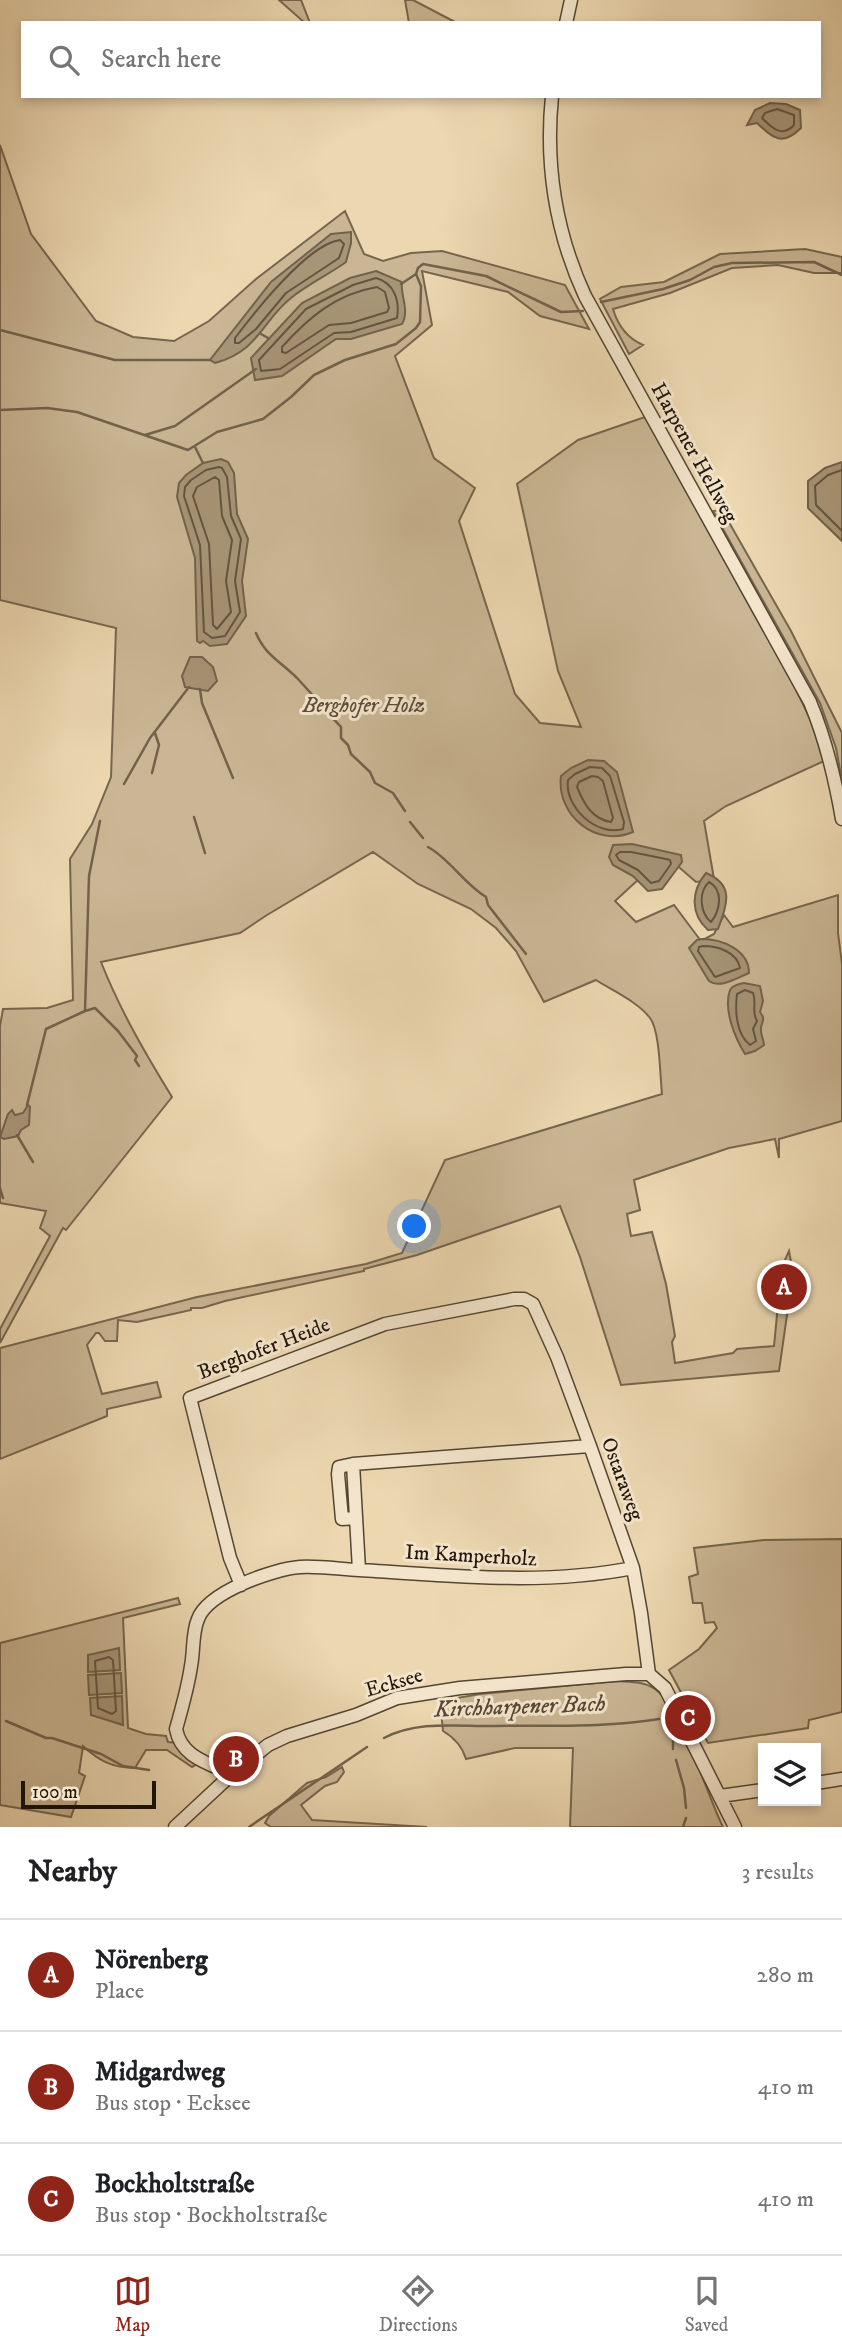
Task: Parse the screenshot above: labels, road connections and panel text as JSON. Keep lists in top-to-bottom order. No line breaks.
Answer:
{"streets":{"street":["Harpener Hellweg","Berghofer Heide","Ostaraweg","Im Kamperholz","Ecksee"]},"crossings":[["Berghofer Heide","Ostaraweg"],["Ostaraweg","Im Kamperholz"],["Ostaraweg","Ecksee"]],"water":["Kirchharpener Bach"],"parks":["Berghofer Holz"],"scale_bar":"100 m","page":{"search":"Search here","pins":["A","C","B"],"scale":"100 m","heading":["Nearby","3 results"],"list":[{"mark":"A","name":"Nörenberg","note":"Place","value":"280 m"},{"mark":"B","name":"Midgardweg","note":"Bus stop · Ecksee","value":"410 m"},{"mark":"C","name":"Bockholtstraße","note":"Bus stop · Bockholtstraße","value":"410 m"}],"nav":["Map","Directions","Saved"]}}
